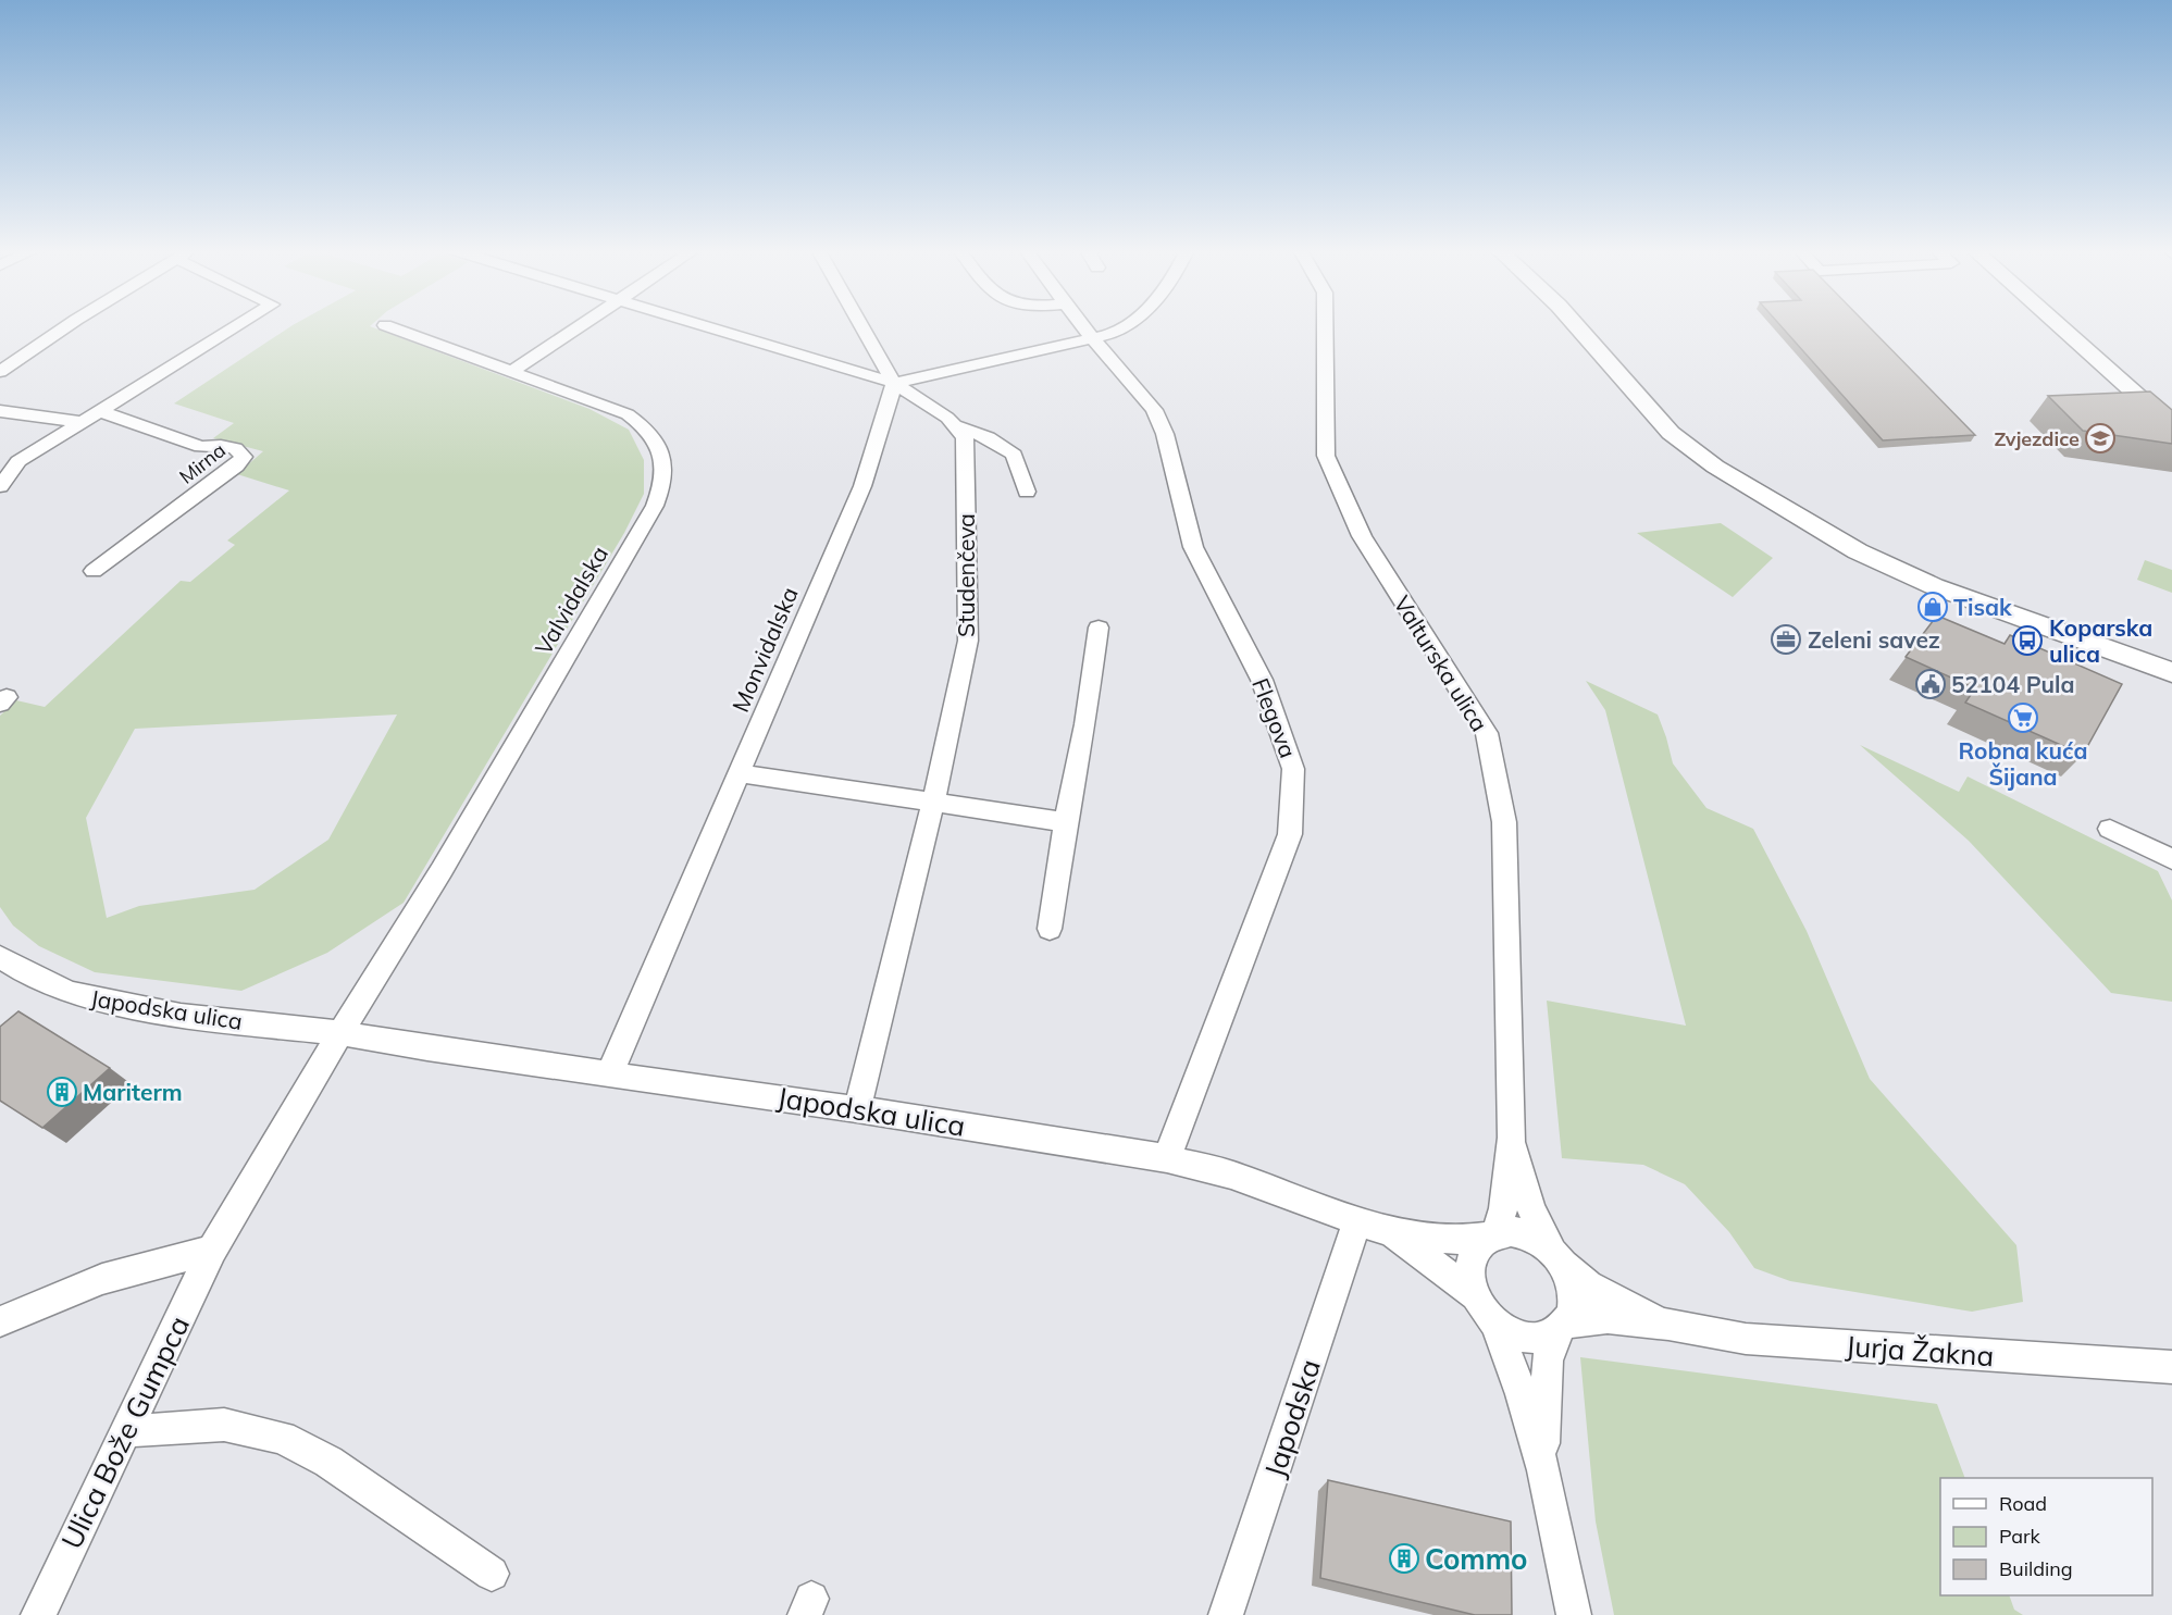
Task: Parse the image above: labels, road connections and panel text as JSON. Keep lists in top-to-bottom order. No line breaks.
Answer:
{"streets":{"street":["Mirna","Studenčeva","Valvidalska","Monvidalska","Valturska ulica","Flegova","Japodska ulica","Jurja Žakna","Japodska","Ulica Bože Gumpca"]},"crossings":[["Studenčeva","Japodska ulica"],["Valvidalska","Japodska ulica"],["Monvidalska","Japodska ulica"],["Valturska ulica","Japodska ulica"],["Valturska ulica","Jurja Žakna"],["Flegova","Japodska ulica"],["Japodska ulica","Jurja Žakna"],["Japodska ulica","Japodska"]],"places":{"school or university":["Zvjezdice"],"shop":["Tisak"],"office":["Zeleni savez"],"bus stop":["Koparska ulica"],"public building":["52104 Pula"],"supermarket":["Robna kuća Šijana"],"building":["Mariterm","Commo"]},"legend":["Road","Park","Building"]}
